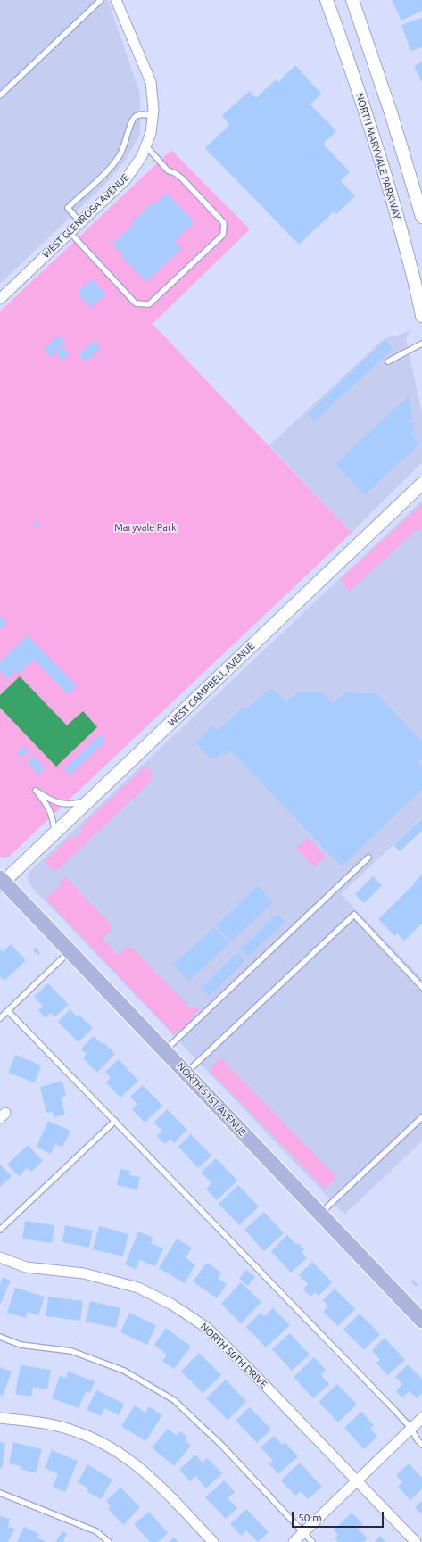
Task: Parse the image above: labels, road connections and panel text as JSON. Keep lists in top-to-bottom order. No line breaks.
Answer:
{"streets":{"main road":["NORTH 51ST AVENUE"],"street":["NORTH MARYVALE PARKWAY","WEST GLENROSA AVENUE","WEST CAMPBELL AVENUE","NORTH 50TH DRIVE"]},"crossings":[["WEST CAMPBELL AVENUE","NORTH 51ST AVENUE"]],"parks":["Maryvale Park"],"scale_bar":"50 m"}
